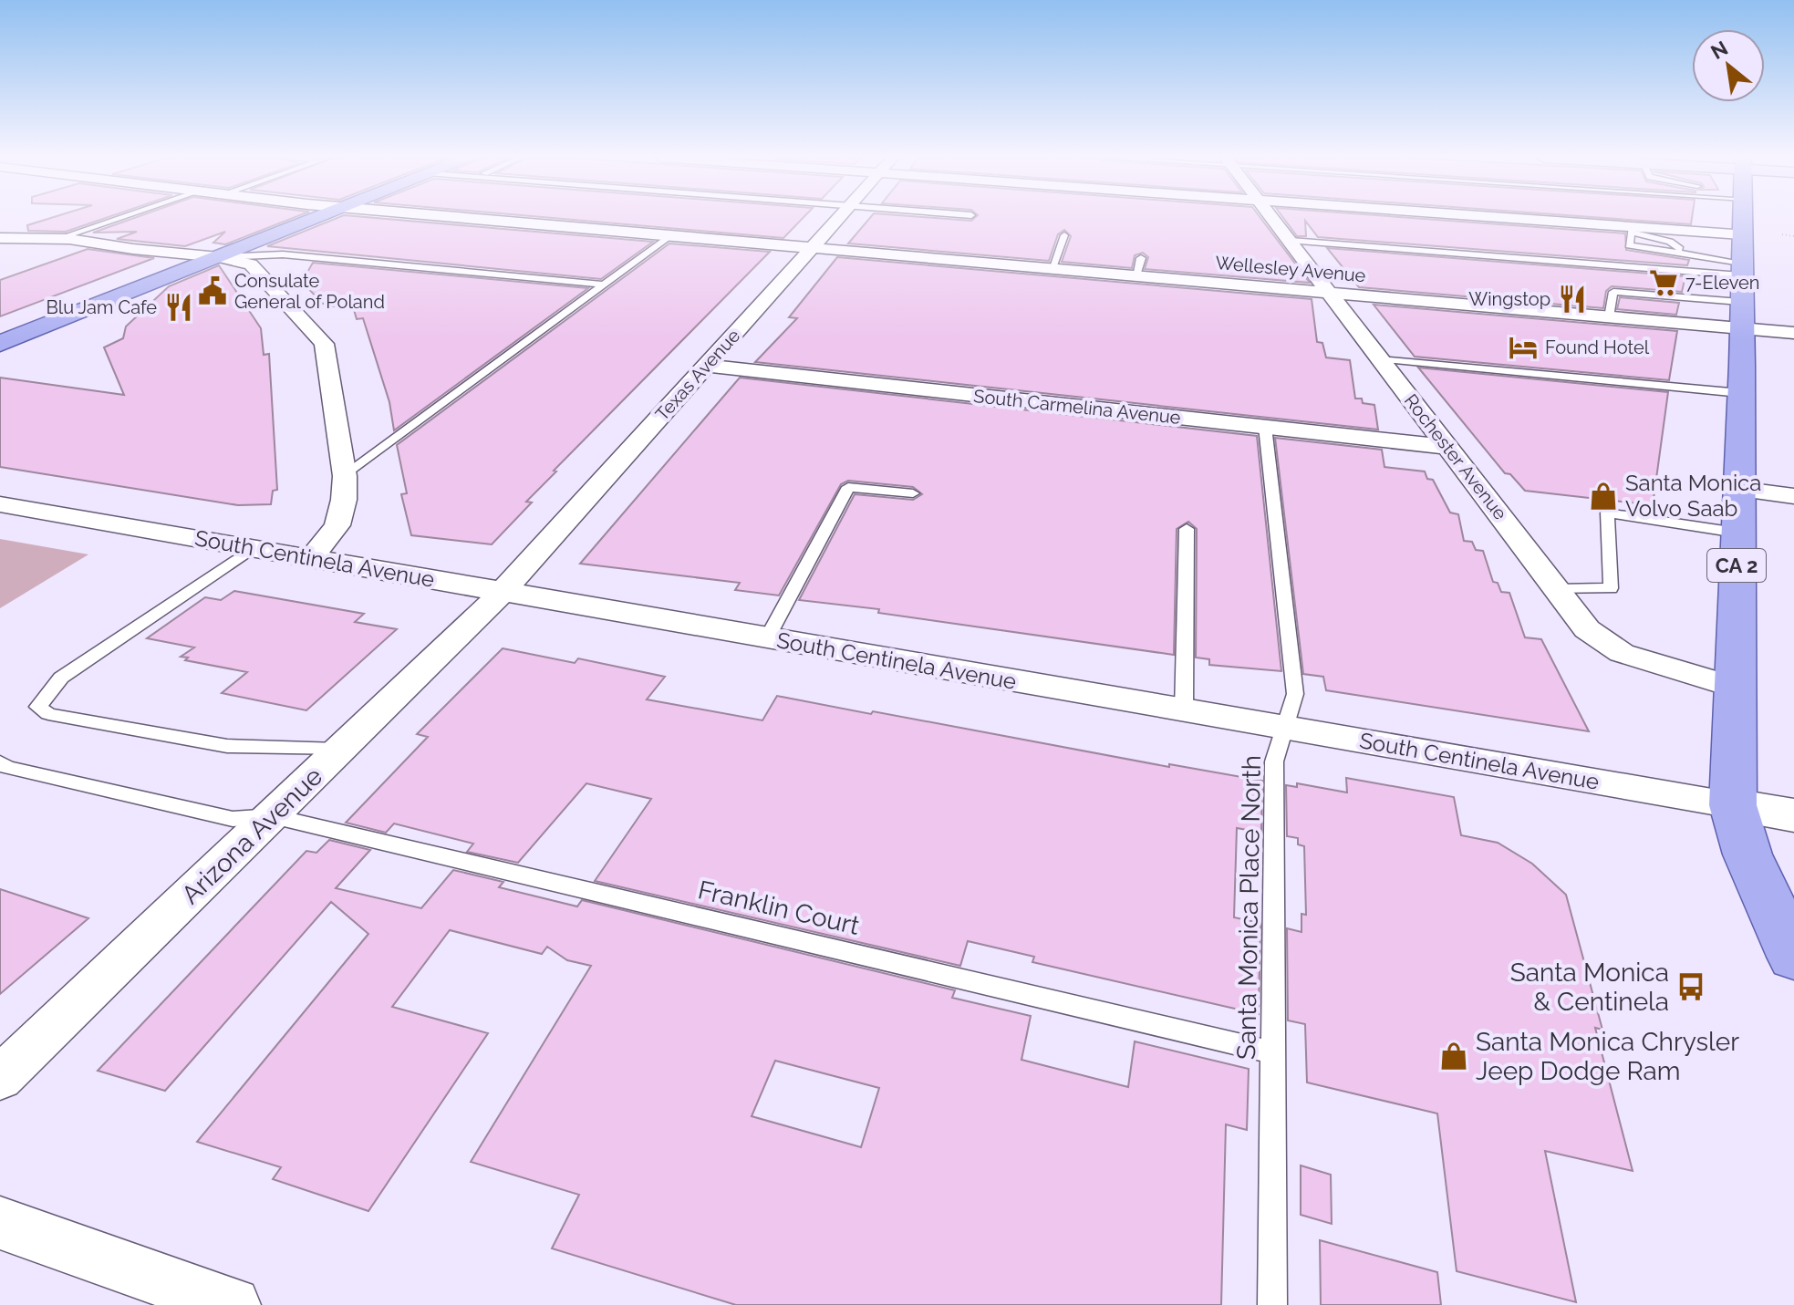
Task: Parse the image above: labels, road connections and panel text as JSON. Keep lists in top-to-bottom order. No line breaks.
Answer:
{"streets":{"main road":["CA 2"],"street":["Wellesley Avenue","Texas Avenue","South Carmelina Avenue","Rochester Avenue","South Centinela Avenue","Arizona Avenue"],"lane":["Franklin Court","Santa Monica Place North"]},"crossings":[["Wellesley Avenue","Texas Avenue"],["Wellesley Avenue","Rochester Avenue"],["Wellesley Avenue","CA 2"],["Texas Avenue","South Carmelina Avenue"],["Texas Avenue","South Centinela Avenue"],["Texas Avenue","Arizona Avenue"],["South Carmelina Avenue","Rochester Avenue"],["South Carmelina Avenue","Santa Monica Place North"],["Rochester Avenue","CA 2"],["South Centinela Avenue","CA 2"],["South Centinela Avenue","Arizona Avenue"],["South Centinela Avenue","Santa Monica Place North"],["Arizona Avenue","Franklin Court"],["Franklin Court","Santa Monica Place North"]],"places":{"supermarket":["7-Eleven"],"public building":["Consulate General of Poland"],"restaurant":["Wingstop","Blu Jam Cafe"],"hotel":["Found Hotel"],"shop":["Santa Monica Volvo Saab","Santa Monica Chrysler Jeep Dodge Ram"],"bus stop":["Santa Monica & Centinela"]},"north":"top left"}
